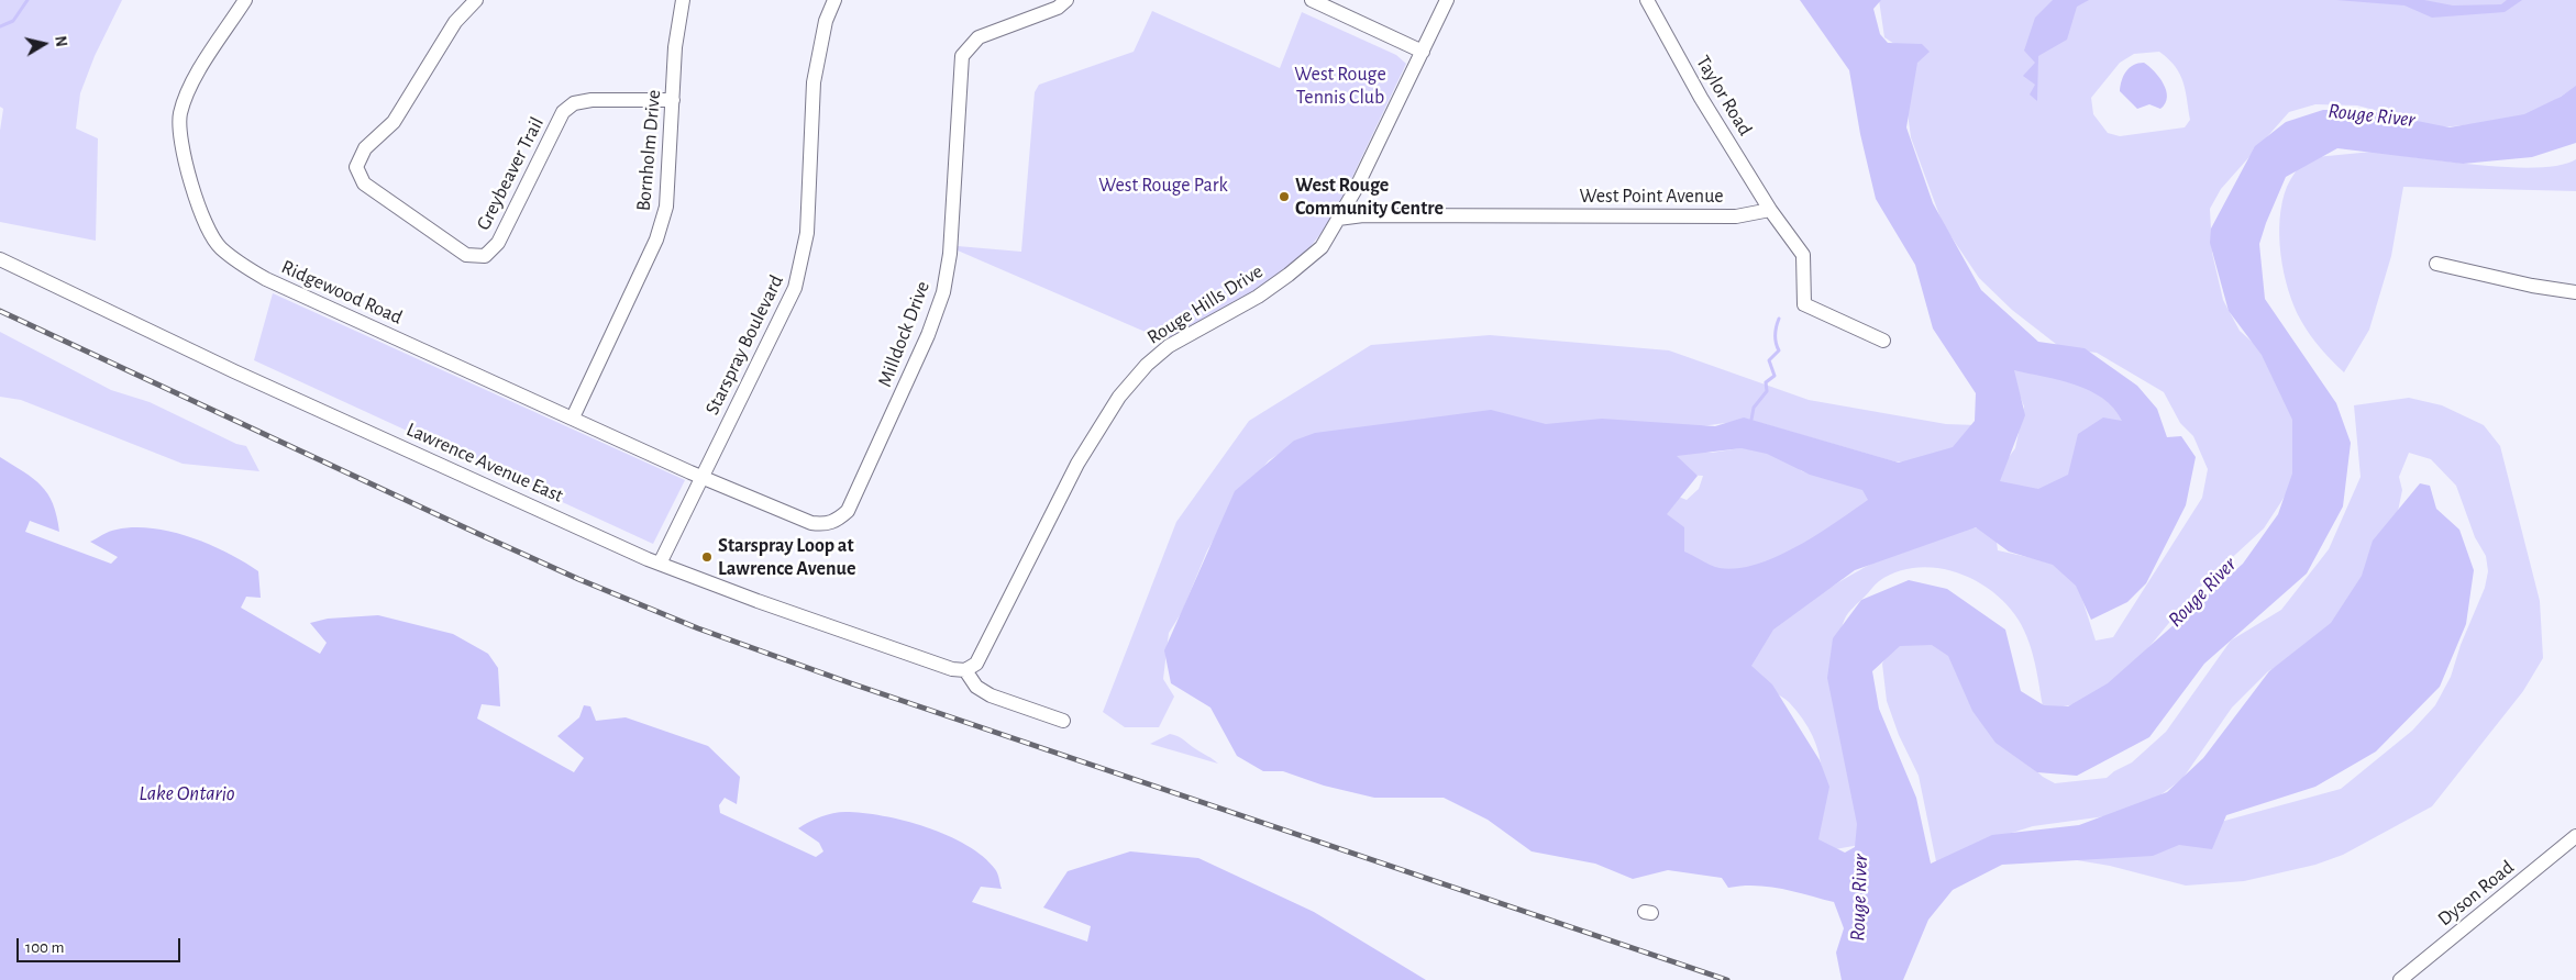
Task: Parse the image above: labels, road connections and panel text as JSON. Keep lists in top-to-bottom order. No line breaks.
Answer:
{"streets":{"street":["Taylor Road","Bornholm Drive","Greybeaver Trail","West Point Avenue","Ridgewood Road","Rouge Hills Drive","Milldock Drive","Starspray Boulevard","Lawrence Avenue East","Dyson Road"]},"crossings":[["Taylor Road","West Point Avenue"],["Bornholm Drive","Greybeaver Trail"],["Bornholm Drive","Ridgewood Road"],["West Point Avenue","Rouge Hills Drive"],["Ridgewood Road","Milldock Drive"],["Ridgewood Road","Starspray Boulevard"],["Rouge Hills Drive","Lawrence Avenue East"],["Milldock Drive","Starspray Boulevard"],["Starspray Boulevard","Lawrence Avenue East"]],"water":["Rouge River","Lake Ontario"],"parks":["West Rouge Tennis Club","West Rouge Park"],"places":["West Rouge Community Centre","Starspray Loop at Lawrence Avenue"],"scale_bar":"100 m","north":"right"}
